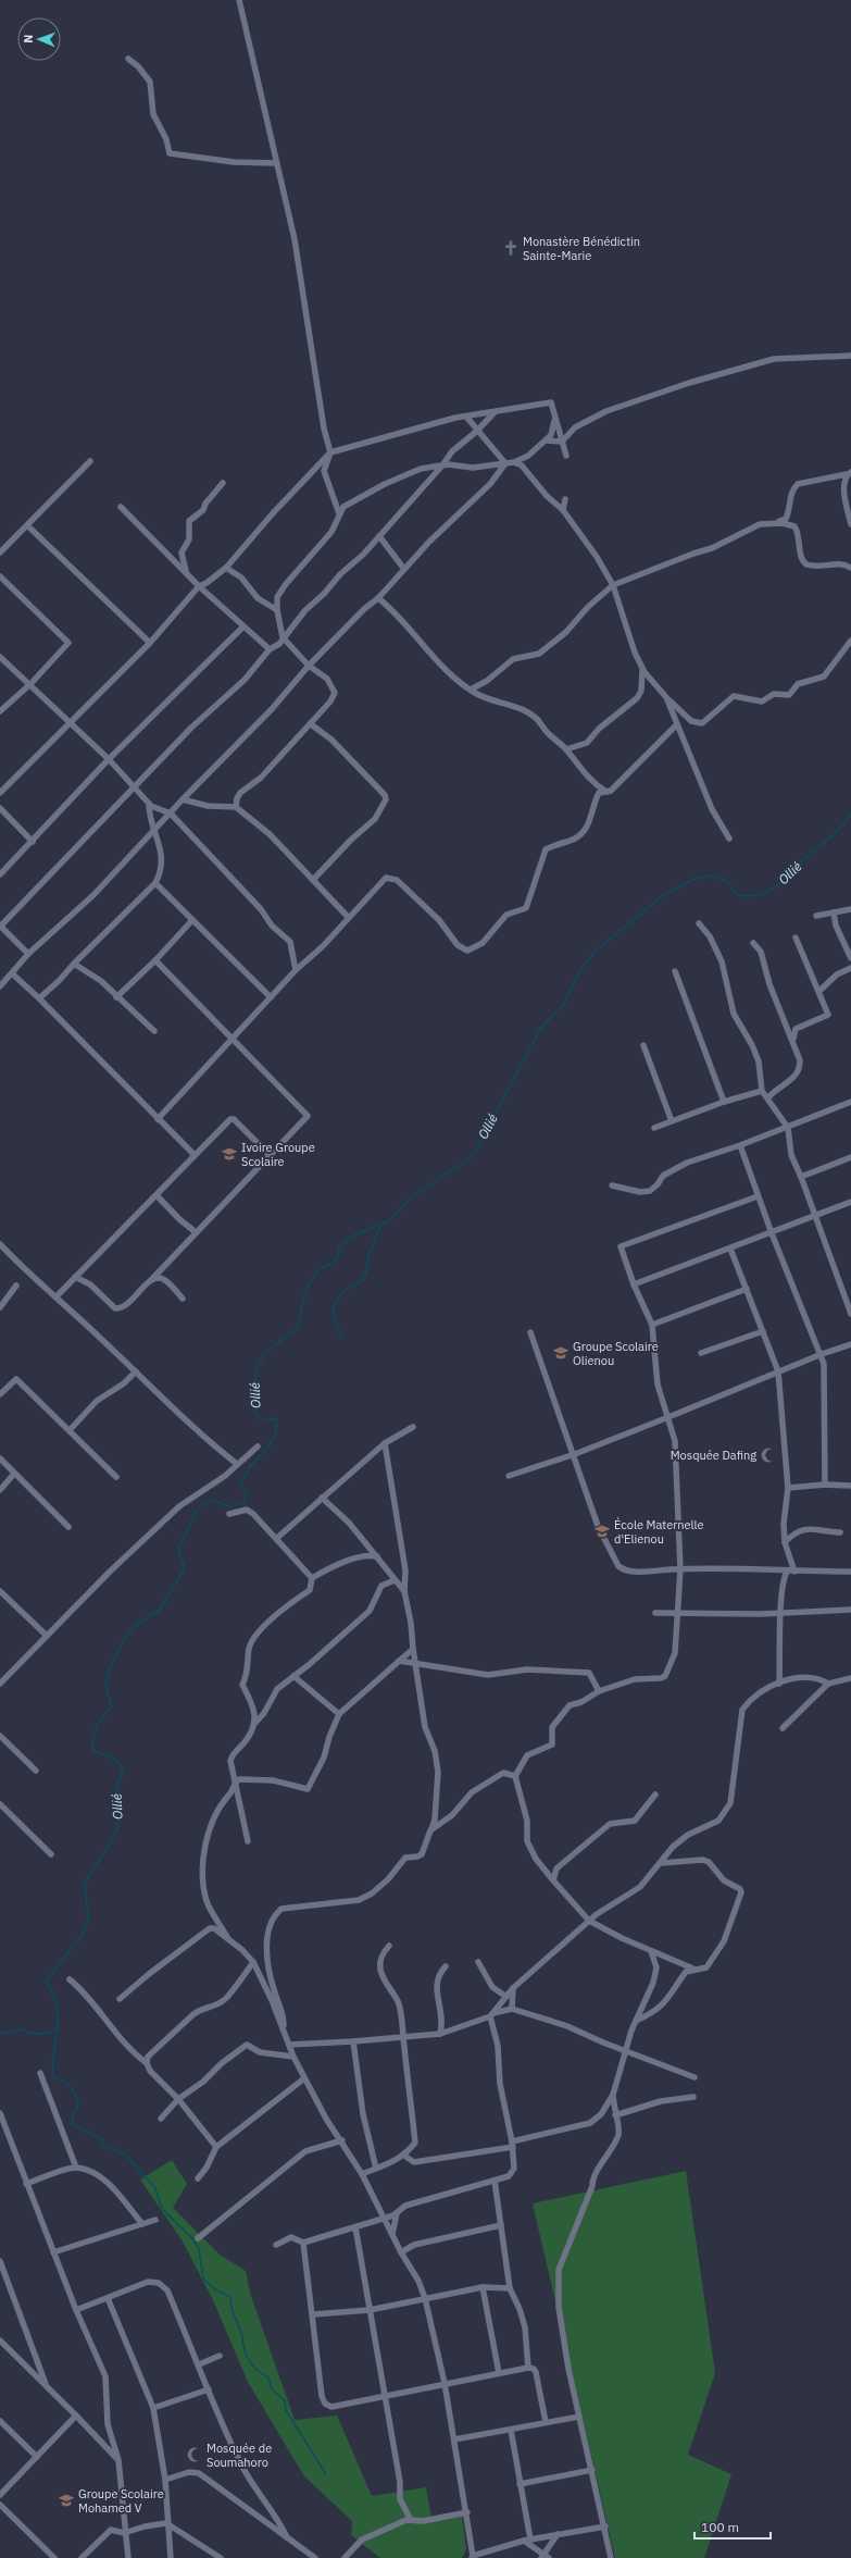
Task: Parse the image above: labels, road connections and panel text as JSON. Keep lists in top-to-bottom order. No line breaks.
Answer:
{"water":["Ollié"],"places":{"church":["Monastère Bénédictin Sainte-Marie"],"school or university":["Ivoire Groupe Scolaire","Groupe Scolaire Olienou","École Maternelle d'Elienou","Groupe Scolaire Mohamed V"],"mosque":["Mosquée Dafing","Mosquée de Soumahoro"]},"scale_bar":"100 m","north":"left"}
